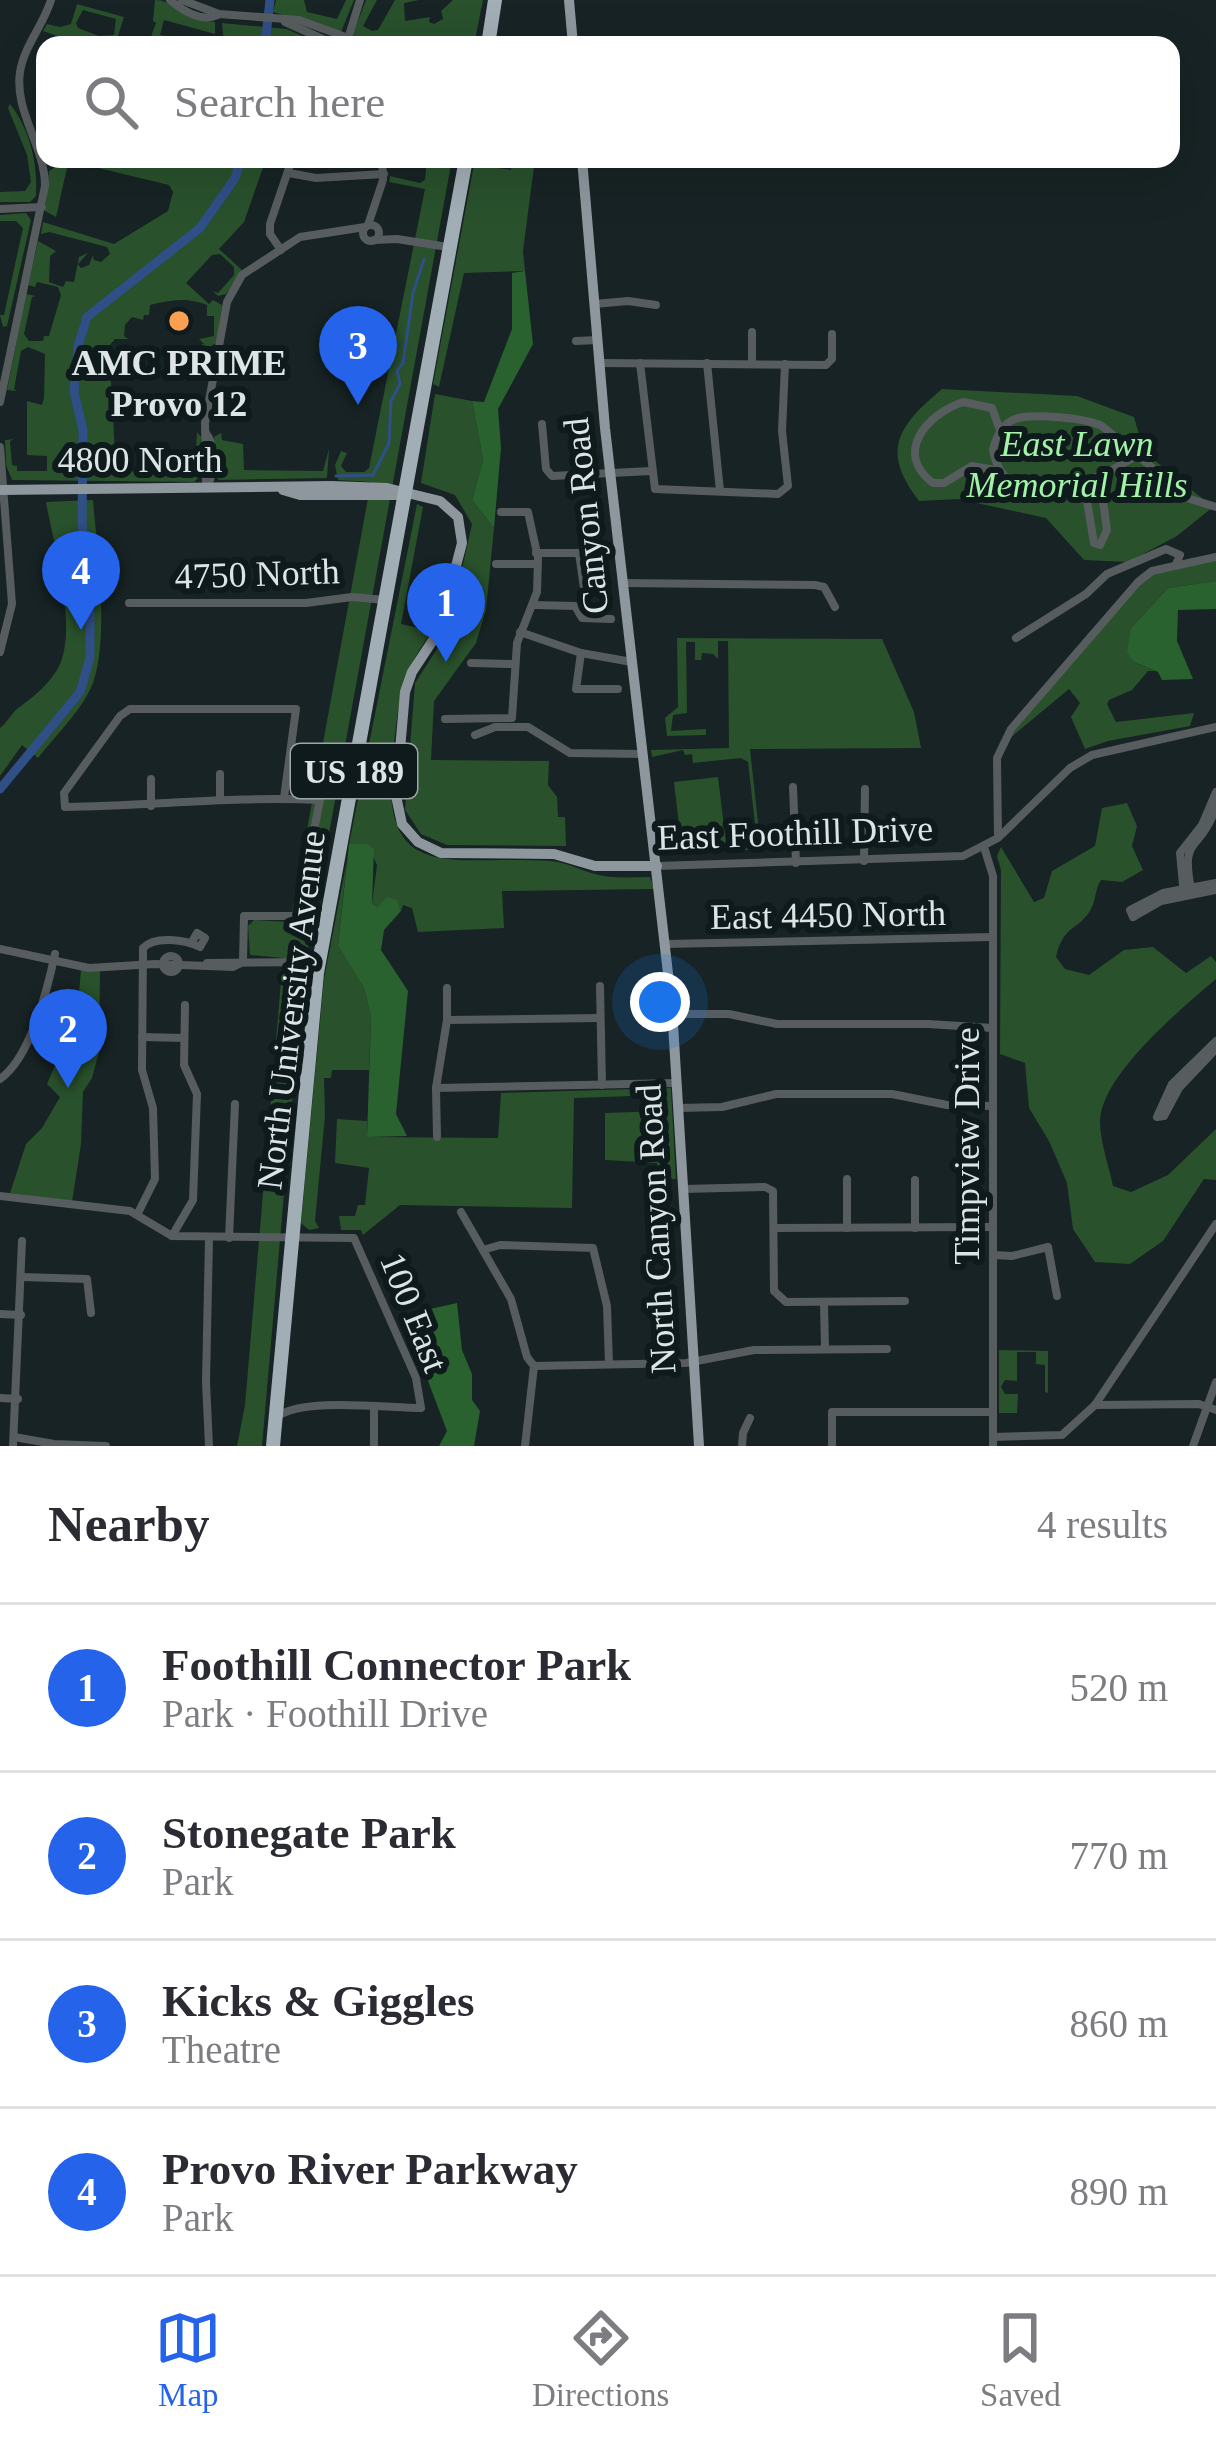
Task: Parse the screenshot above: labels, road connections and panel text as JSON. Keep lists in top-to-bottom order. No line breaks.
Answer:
{"streets":{"highway":["US 189","North University Avenue"],"main road":["4800 North","Canyon Road","East Foothill Drive","North Canyon Road"],"street":["4750 North","East 4450 North","Timpview Drive","100 East"]},"crossings":[["4800 North","East Foothill Drive"],["4800 North","North University Avenue"],["Canyon Road","East Foothill Drive"],["Canyon Road","North Canyon Road"],["4750 North","North University Avenue"],["East Foothill Drive","Timpview Drive"],["East Foothill Drive","North Canyon Road"],["East 4450 North","Timpview Drive"],["East 4450 North","North Canyon Road"],["North University Avenue","100 East"]],"parks":["East Lawn Memorial Hills"],"places":["AMC PRIME Provo 12"],"page":{"search":"Search here","pins":["3","4","1","2"],"heading":["Nearby","4 results"],"list":[{"mark":"1","name":"Foothill Connector Park","note":"Park · Foothill Drive","value":"520 m"},{"mark":"2","name":"Stonegate Park","note":"Park","value":"770 m"},{"mark":"3","name":"Kicks & Giggles","note":"Theatre","value":"860 m"},{"mark":"4","name":"Provo River Parkway","note":"Park","value":"890 m"}],"nav":["Map","Directions","Saved"]}}
